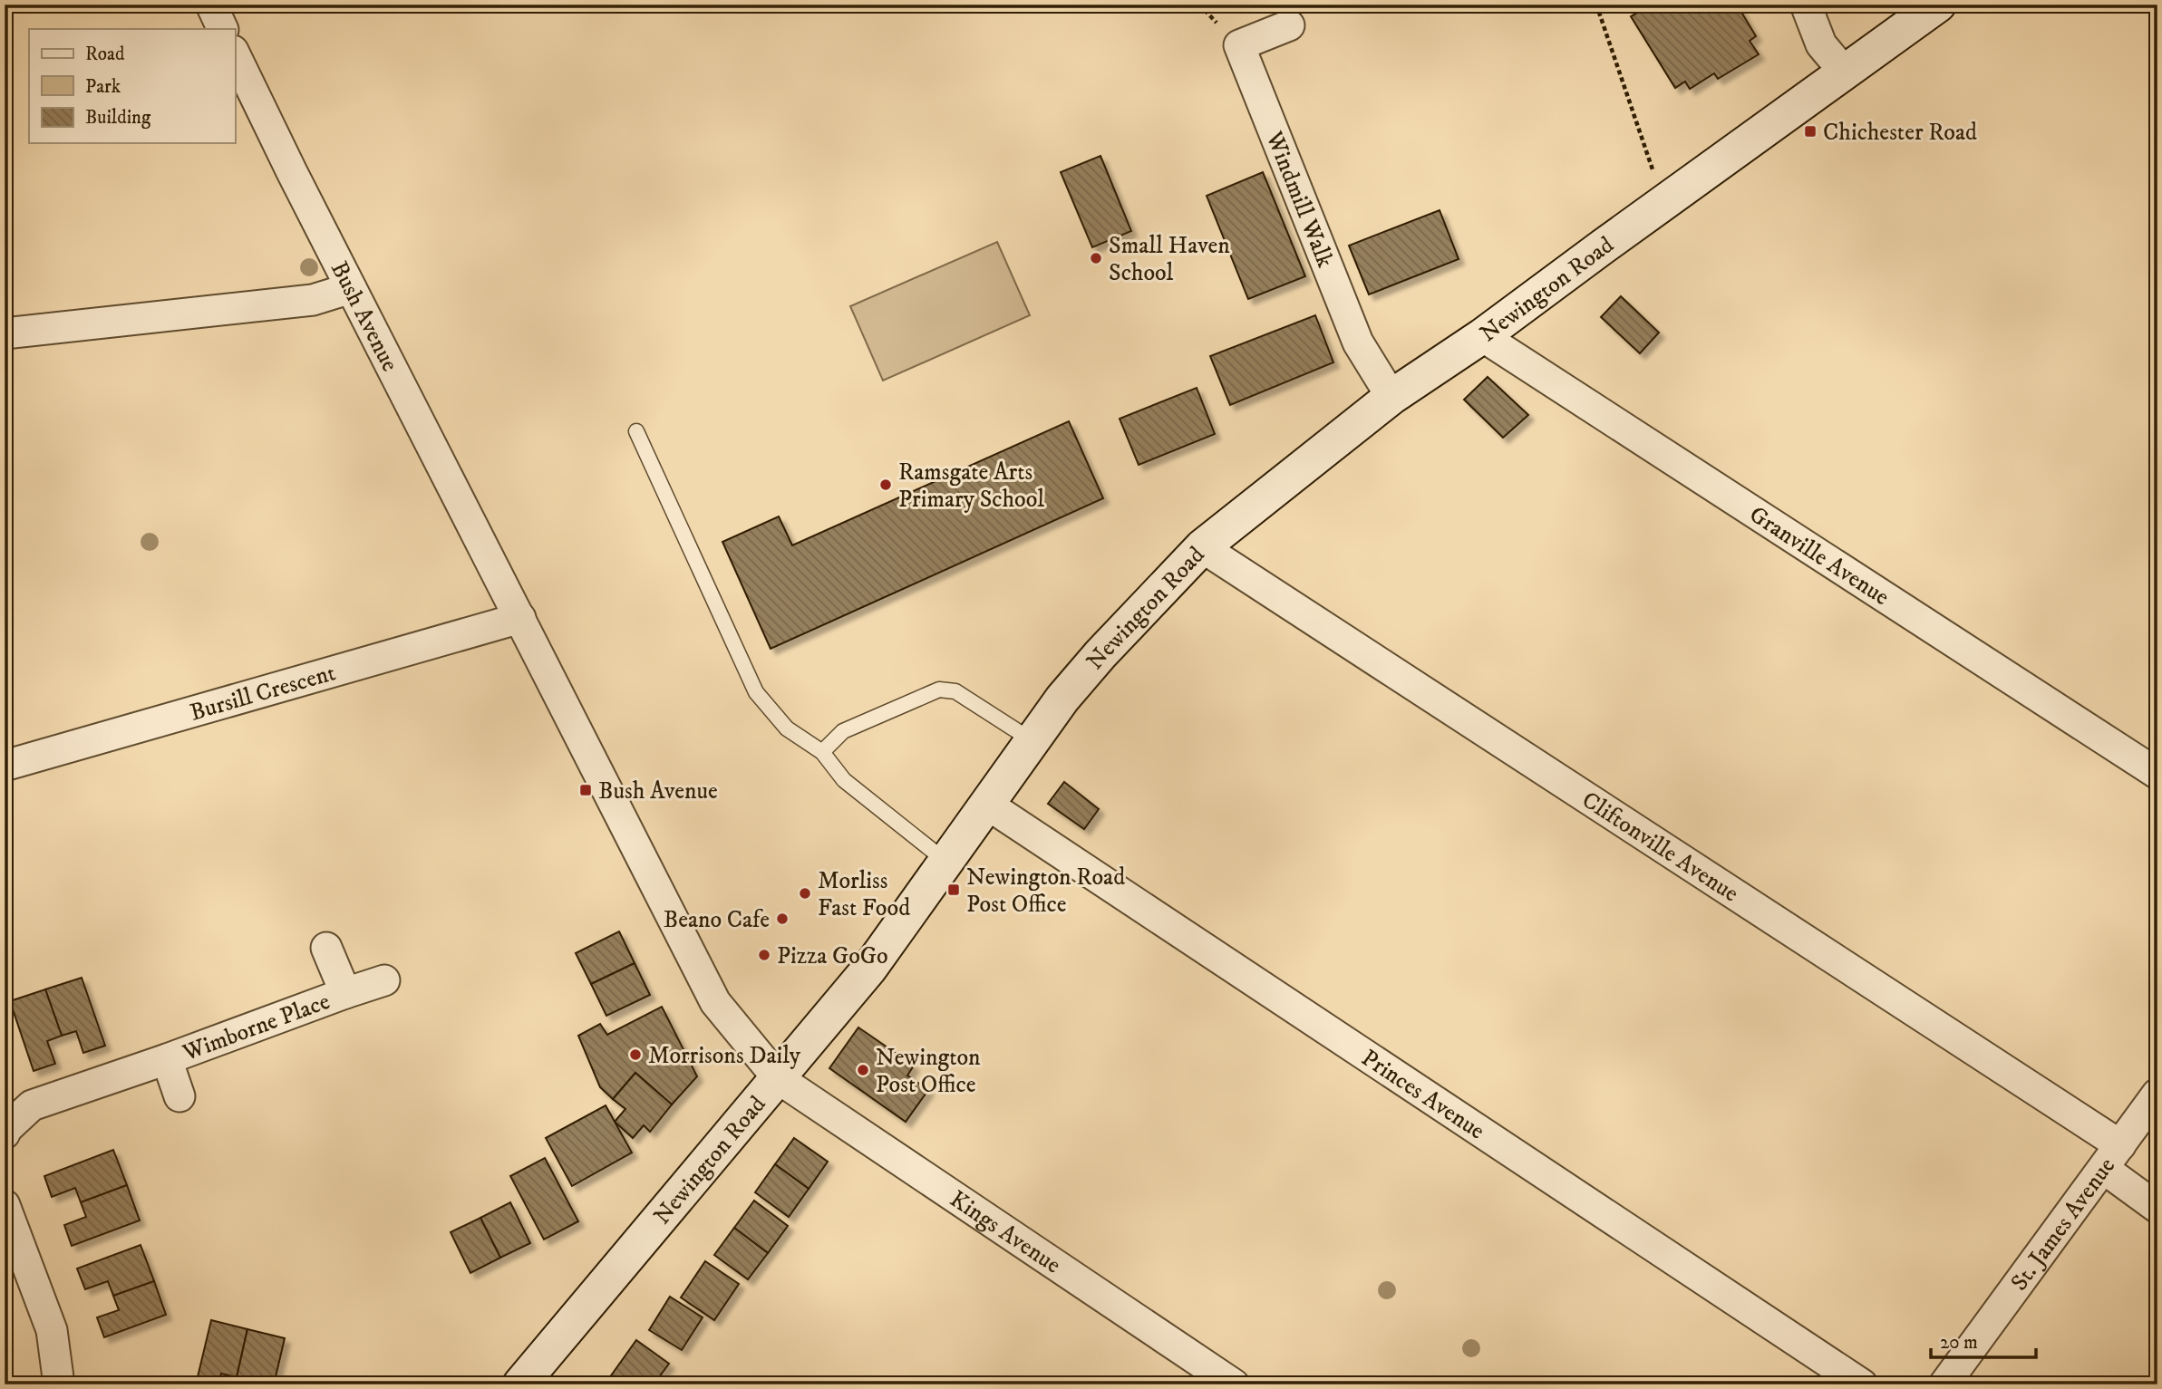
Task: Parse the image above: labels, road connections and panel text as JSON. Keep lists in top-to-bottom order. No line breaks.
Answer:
{"streets":{"main road":["Newington Road"],"street":["Windmill Walk","Bush Avenue","Granville Avenue","Bursill Crescent","Cliftonville Avenue","Wimborne Place","Princes Avenue","St. James Avenue","Kings Avenue"]},"crossings":[["Windmill Walk","Newington Road"],["Newington Road","Bush Avenue"],["Newington Road","Granville Avenue"],["Newington Road","Cliftonville Avenue"],["Newington Road","Princes Avenue"],["Newington Road","Kings Avenue"],["Bush Avenue","Bursill Crescent"],["Bush Avenue","Kings Avenue"],["Cliftonville Avenue","St. James Avenue"]],"places":{"transit":["Chichester Road","Bush Avenue","Newington Road Post Office"],"other":["Small Haven School","Ramsgate Arts Primary School","Morliss Fast Food","Beano Cafe","Pizza GoGo","Morrisons Daily","Newington Post Office"]},"legend":["Road","Park","Building"],"scale_bar":"20 m"}
